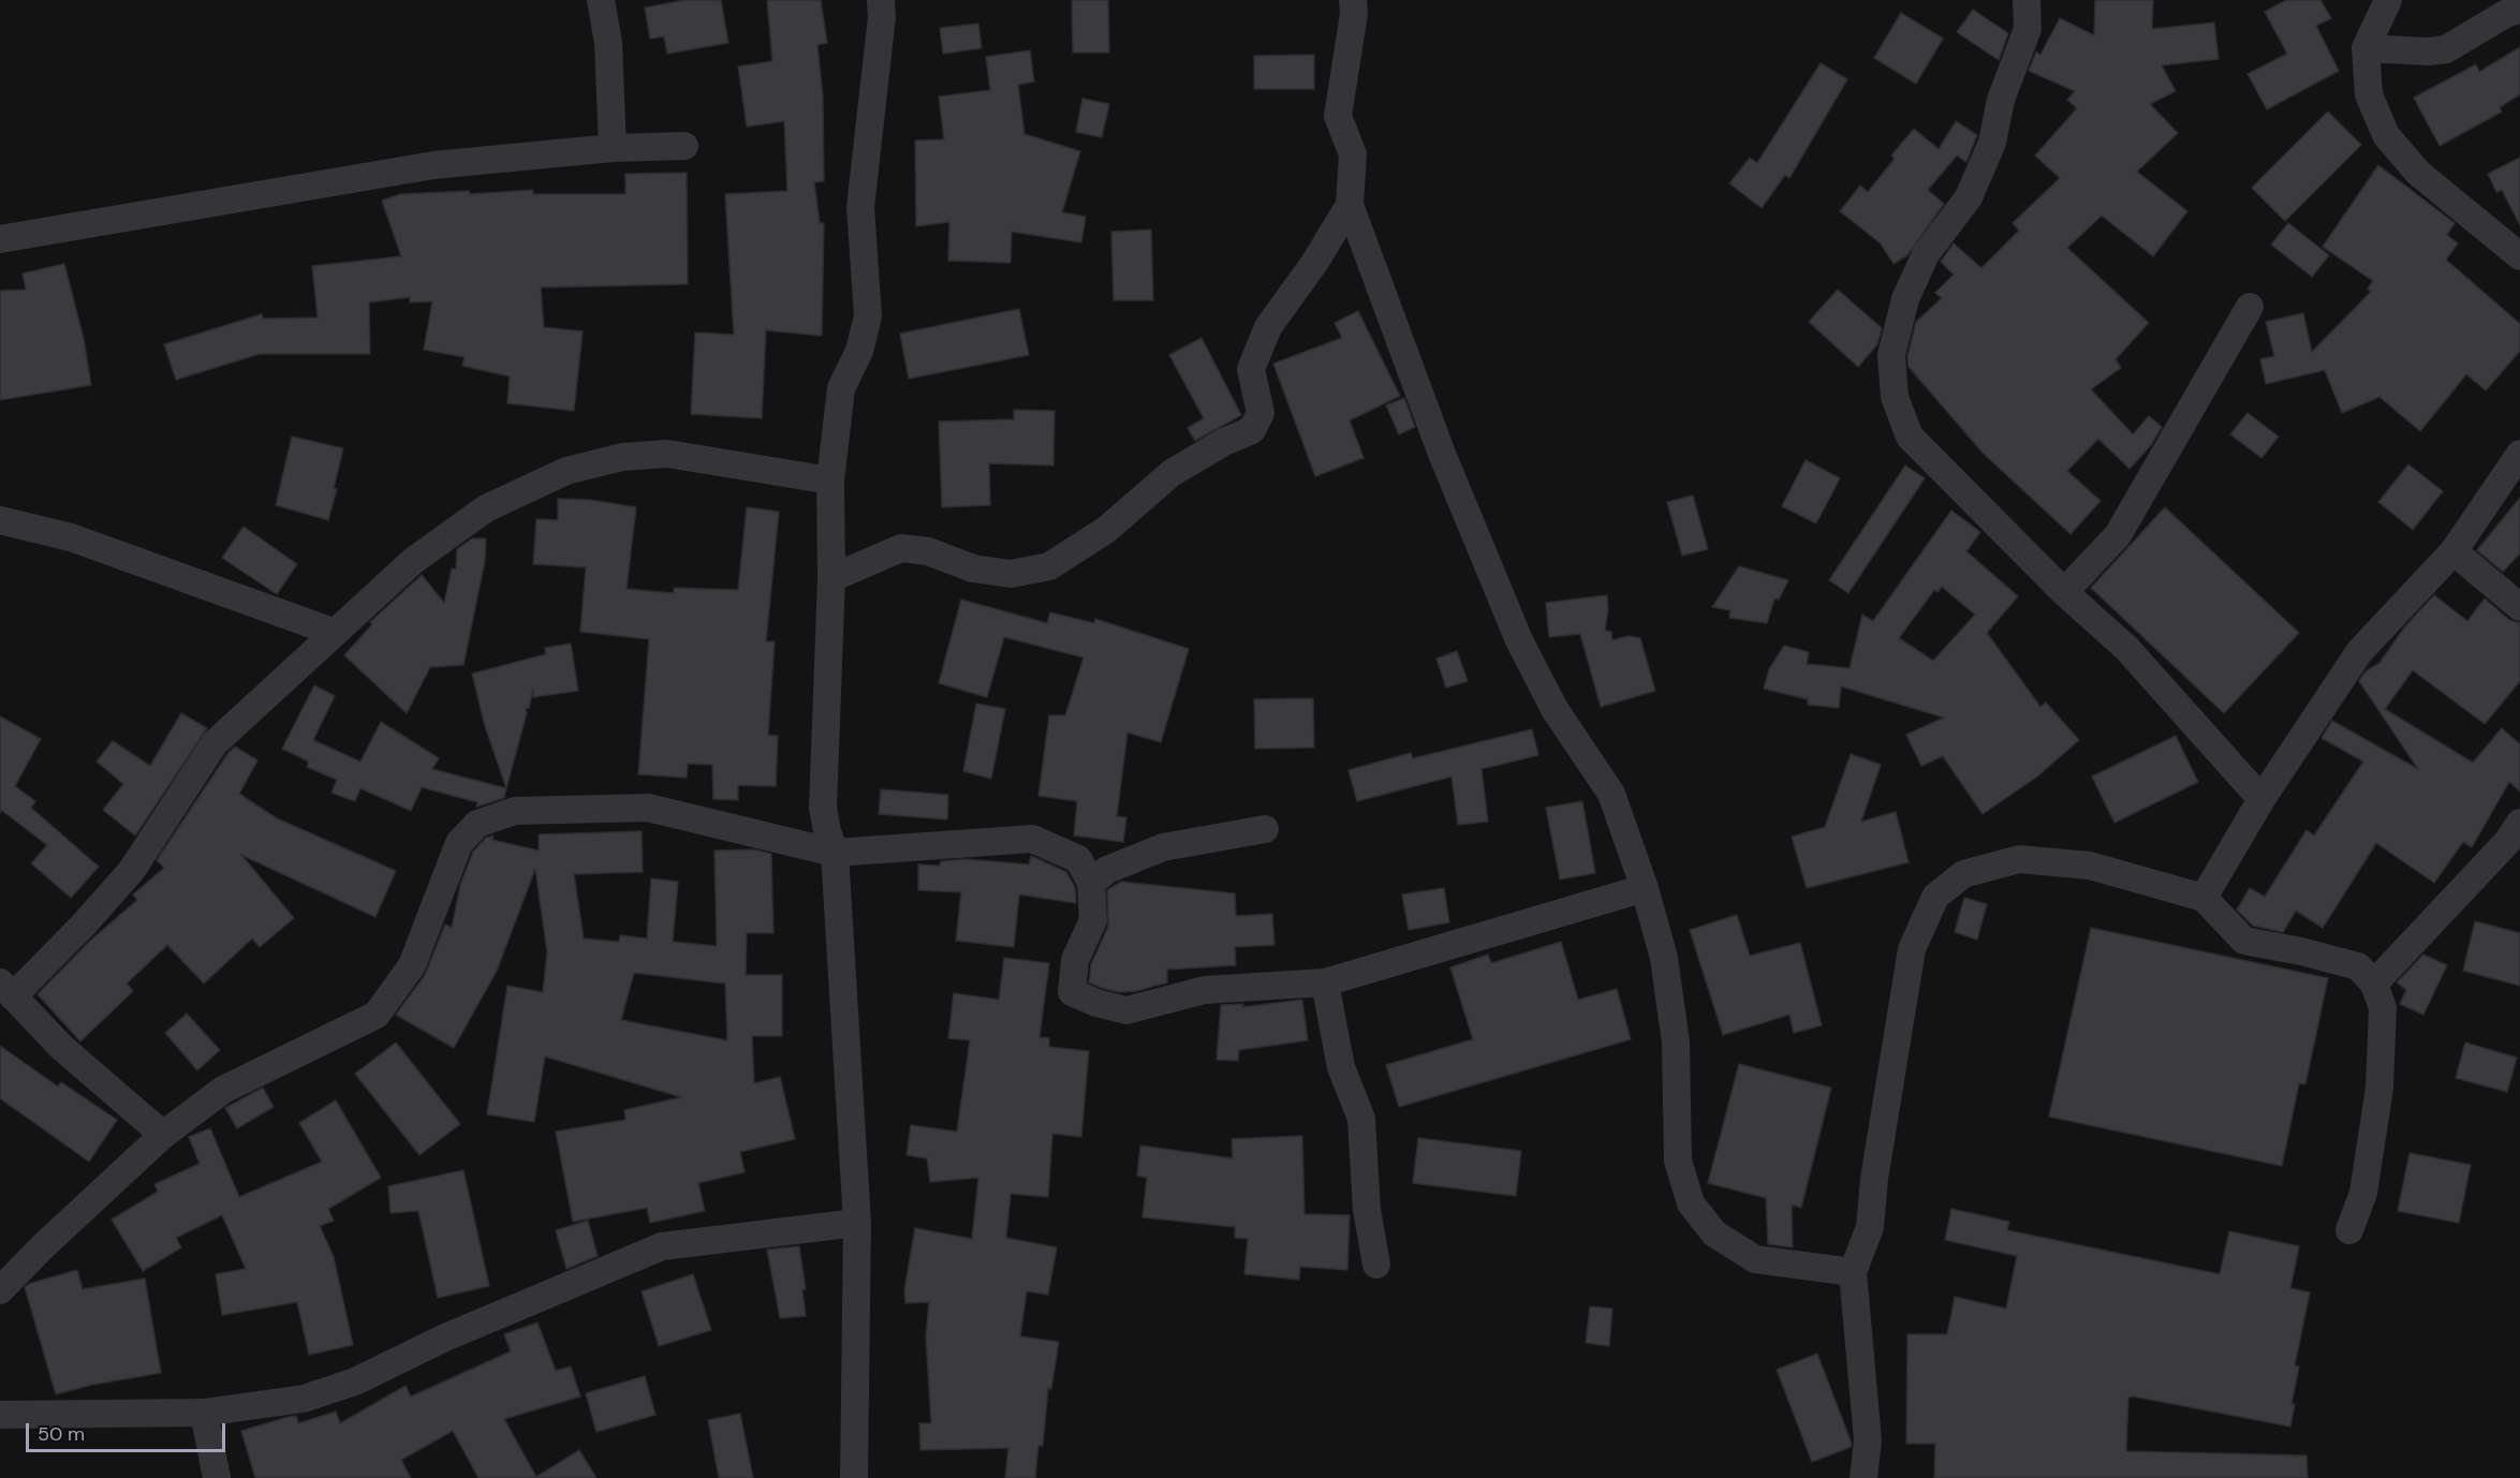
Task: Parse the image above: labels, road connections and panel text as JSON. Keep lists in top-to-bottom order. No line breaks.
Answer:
{"scale_bar":"50 m"}
